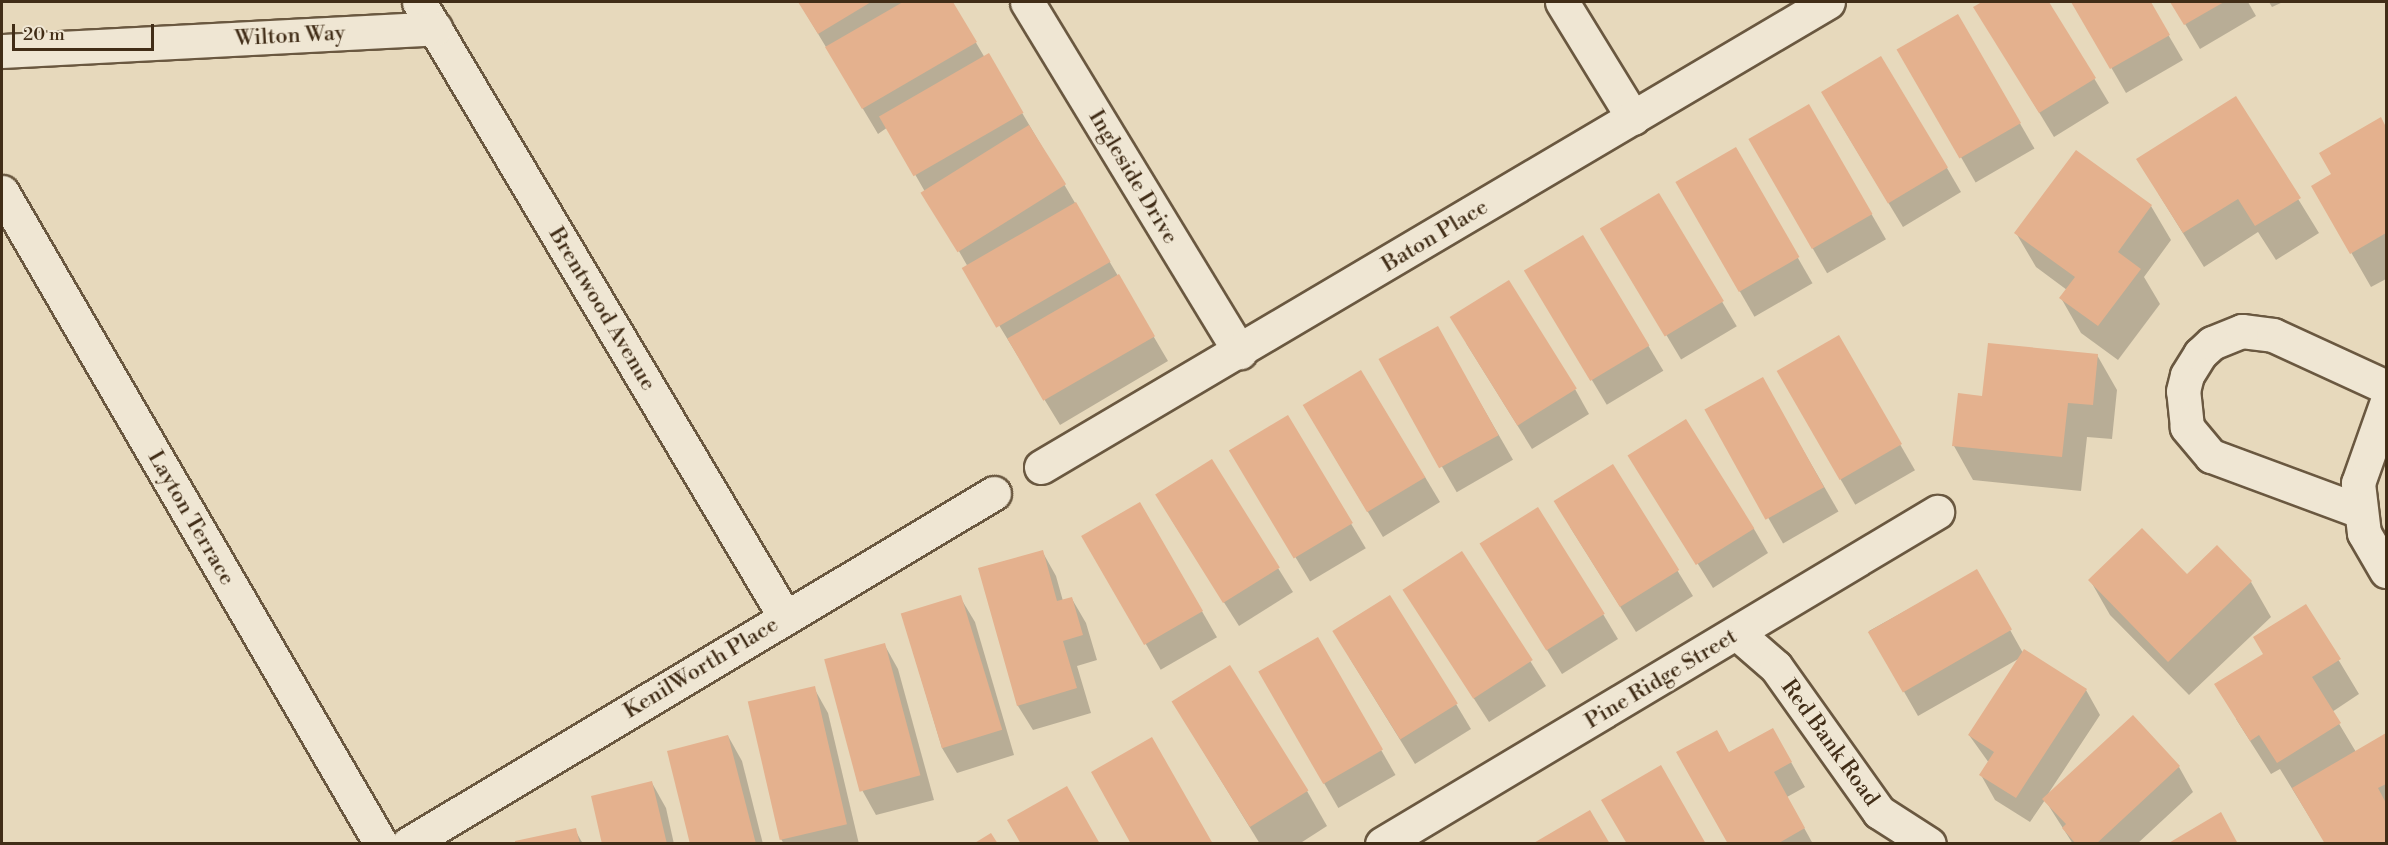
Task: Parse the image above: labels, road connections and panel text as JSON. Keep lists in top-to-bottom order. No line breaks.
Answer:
{"streets":{"street":["Wilton Way","Ingleside Drive","Baton Place","Brentwood Avenue","Layton Terrace","KenilWorth Place","Pine Ridge Street","Red Bank Road"]},"crossings":[["Wilton Way","Brentwood Avenue"],["Ingleside Drive","Baton Place"],["Brentwood Avenue","KenilWorth Place"],["Pine Ridge Street","Red Bank Road"]],"scale_bar":"20 m"}
